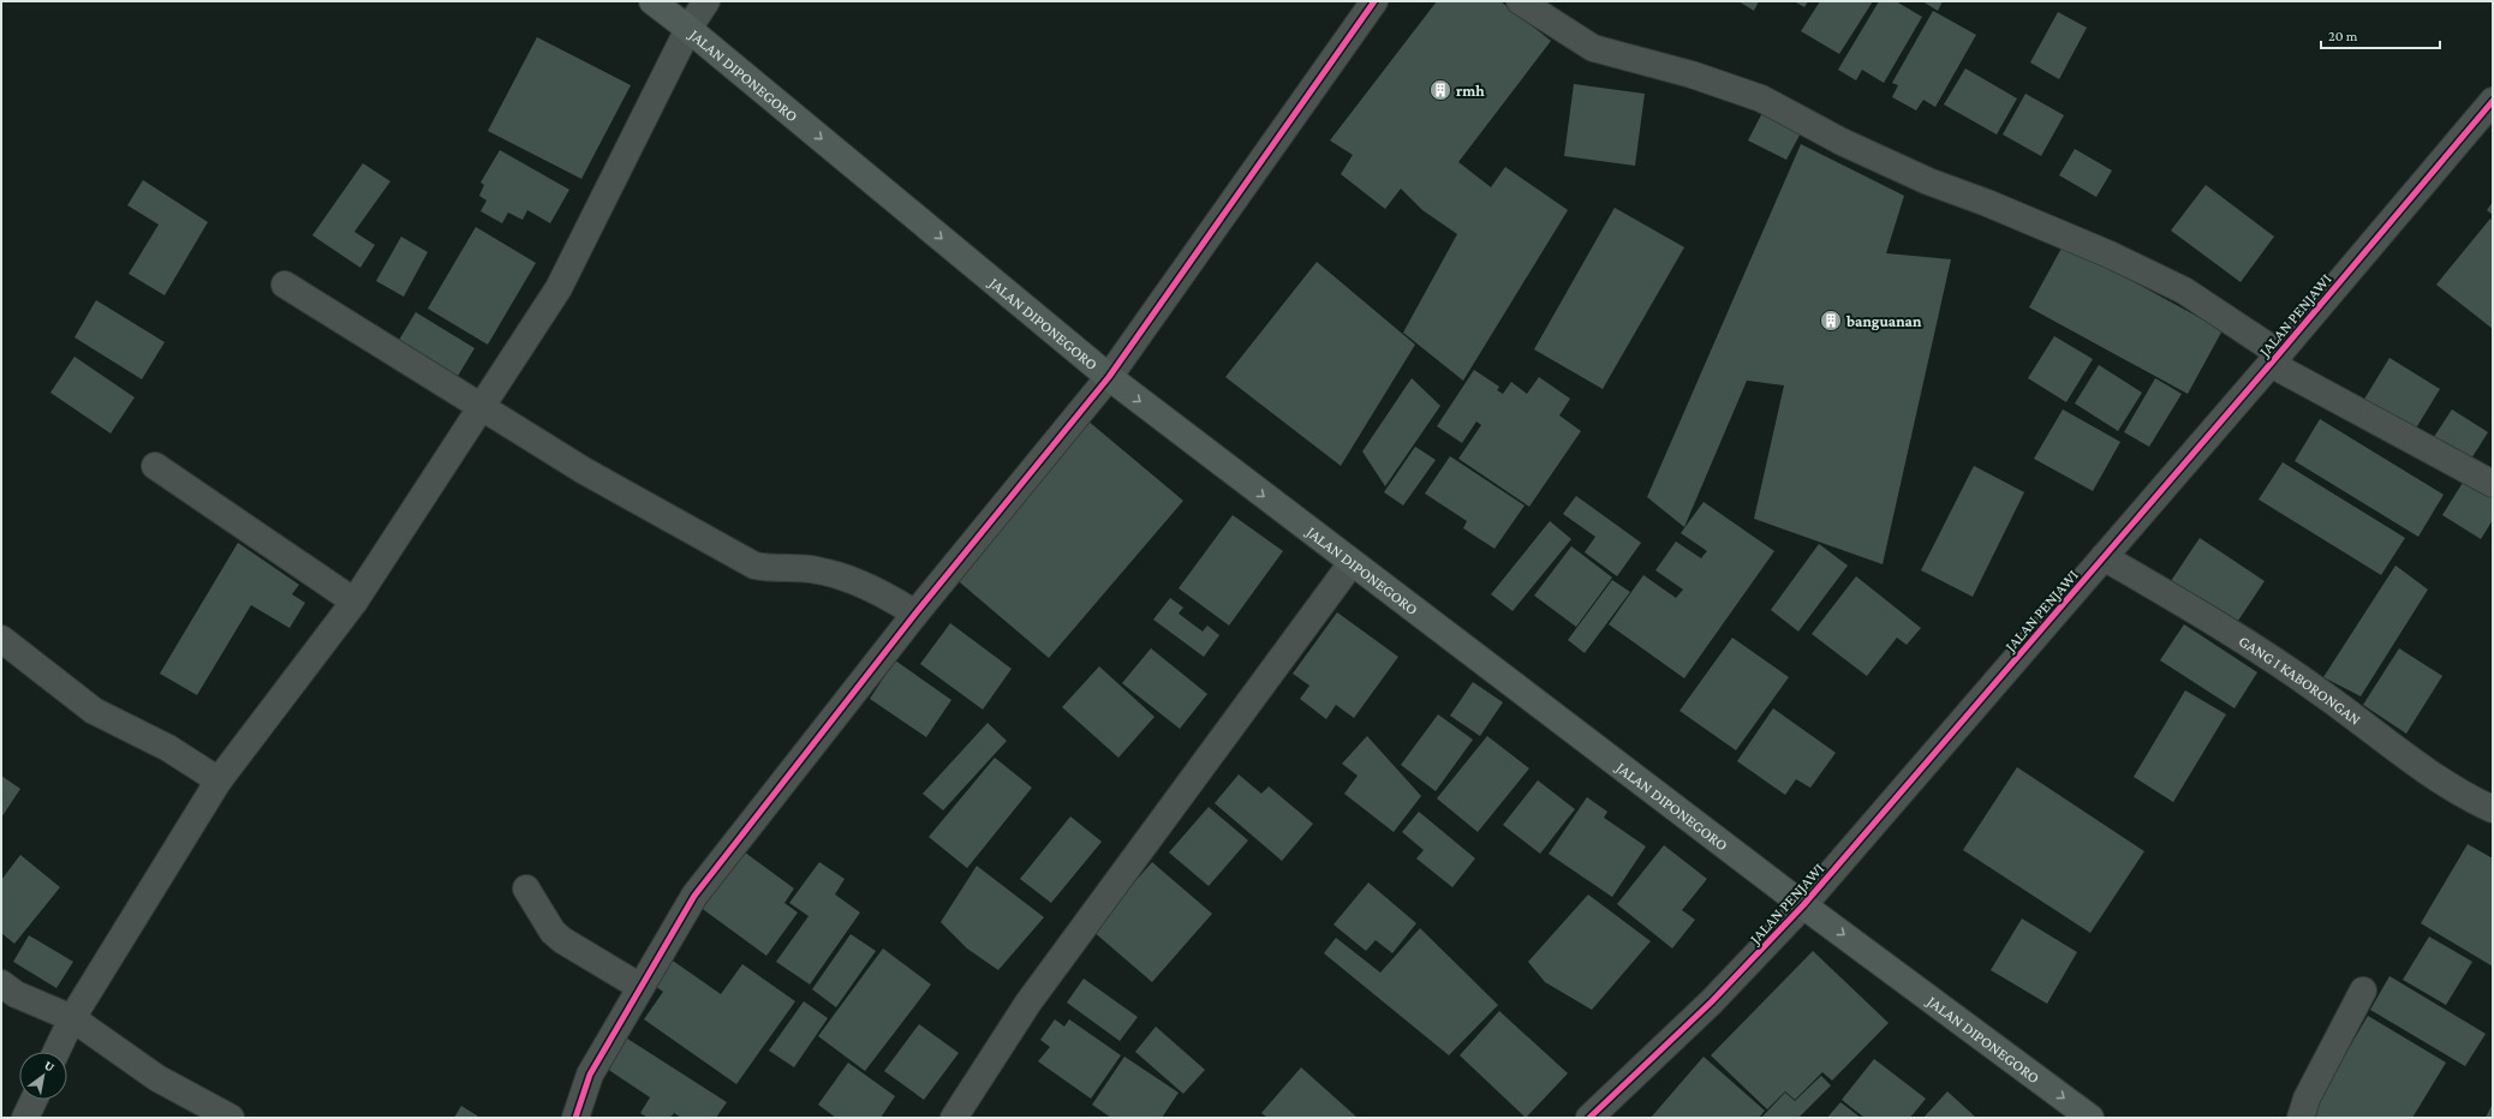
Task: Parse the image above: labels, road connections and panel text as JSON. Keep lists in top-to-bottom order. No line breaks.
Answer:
{"streets":{"main road":["JALAN DIPONEGORO"],"street":["JALAN PENJAWI","GANG I KABORONGAN"]},"crossings":[["JALAN DIPONEGORO","JALAN PENJAWI"],["JALAN PENJAWI","GANG I KABORONGAN"]],"one_way":["JALAN DIPONEGORO"],"places":{"building":["rmh","banguanan"]},"scale_bar":"20 m","north":"top right"}
